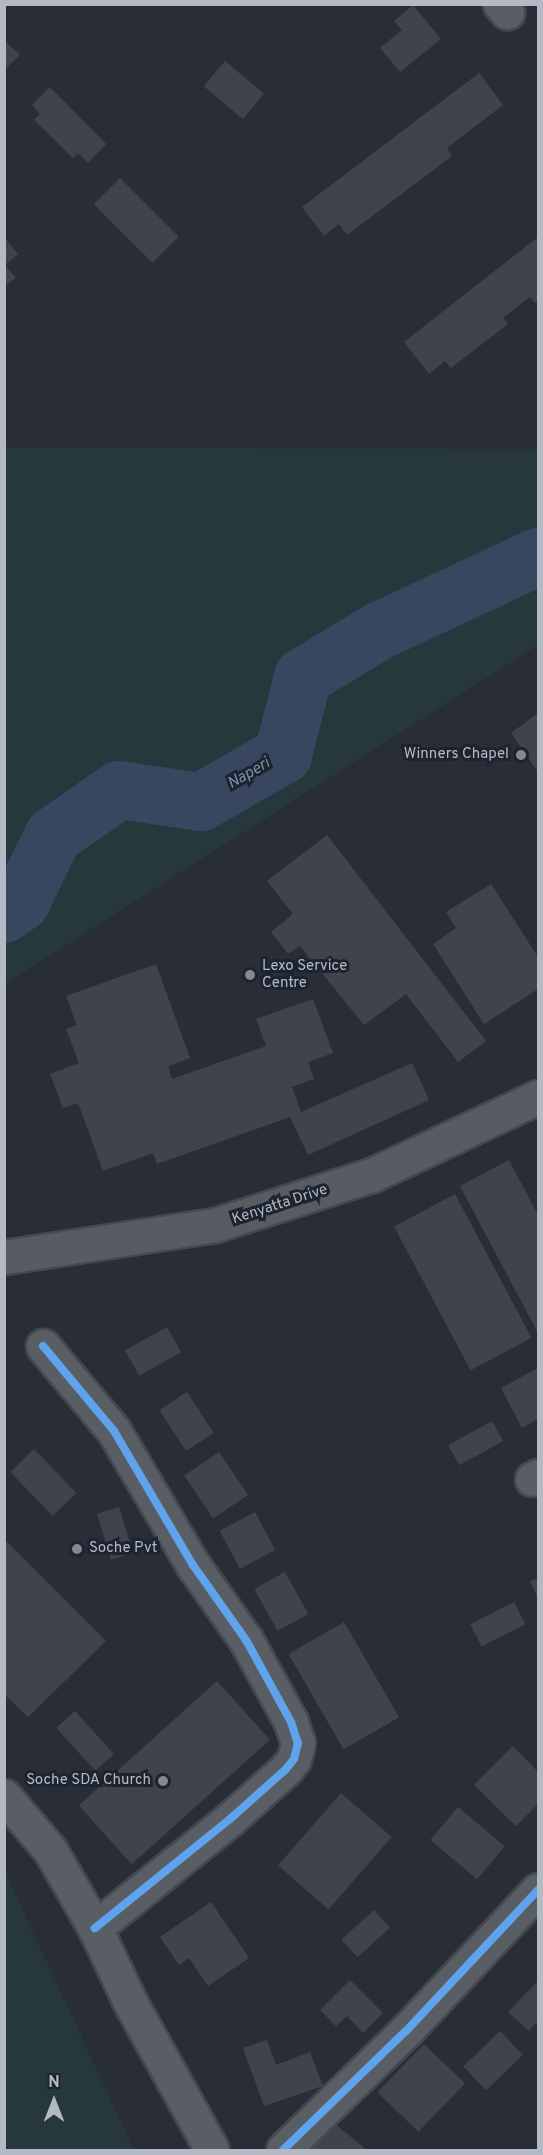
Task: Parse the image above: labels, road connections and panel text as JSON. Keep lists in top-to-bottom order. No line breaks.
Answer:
{"streets":{"main road":["Kenyatta Drive"]},"water":["Naperi"],"places":["Winners Chapel","Lexo Service Centre","Soche Pvt","Soche SDA Church"],"north":"top"}
